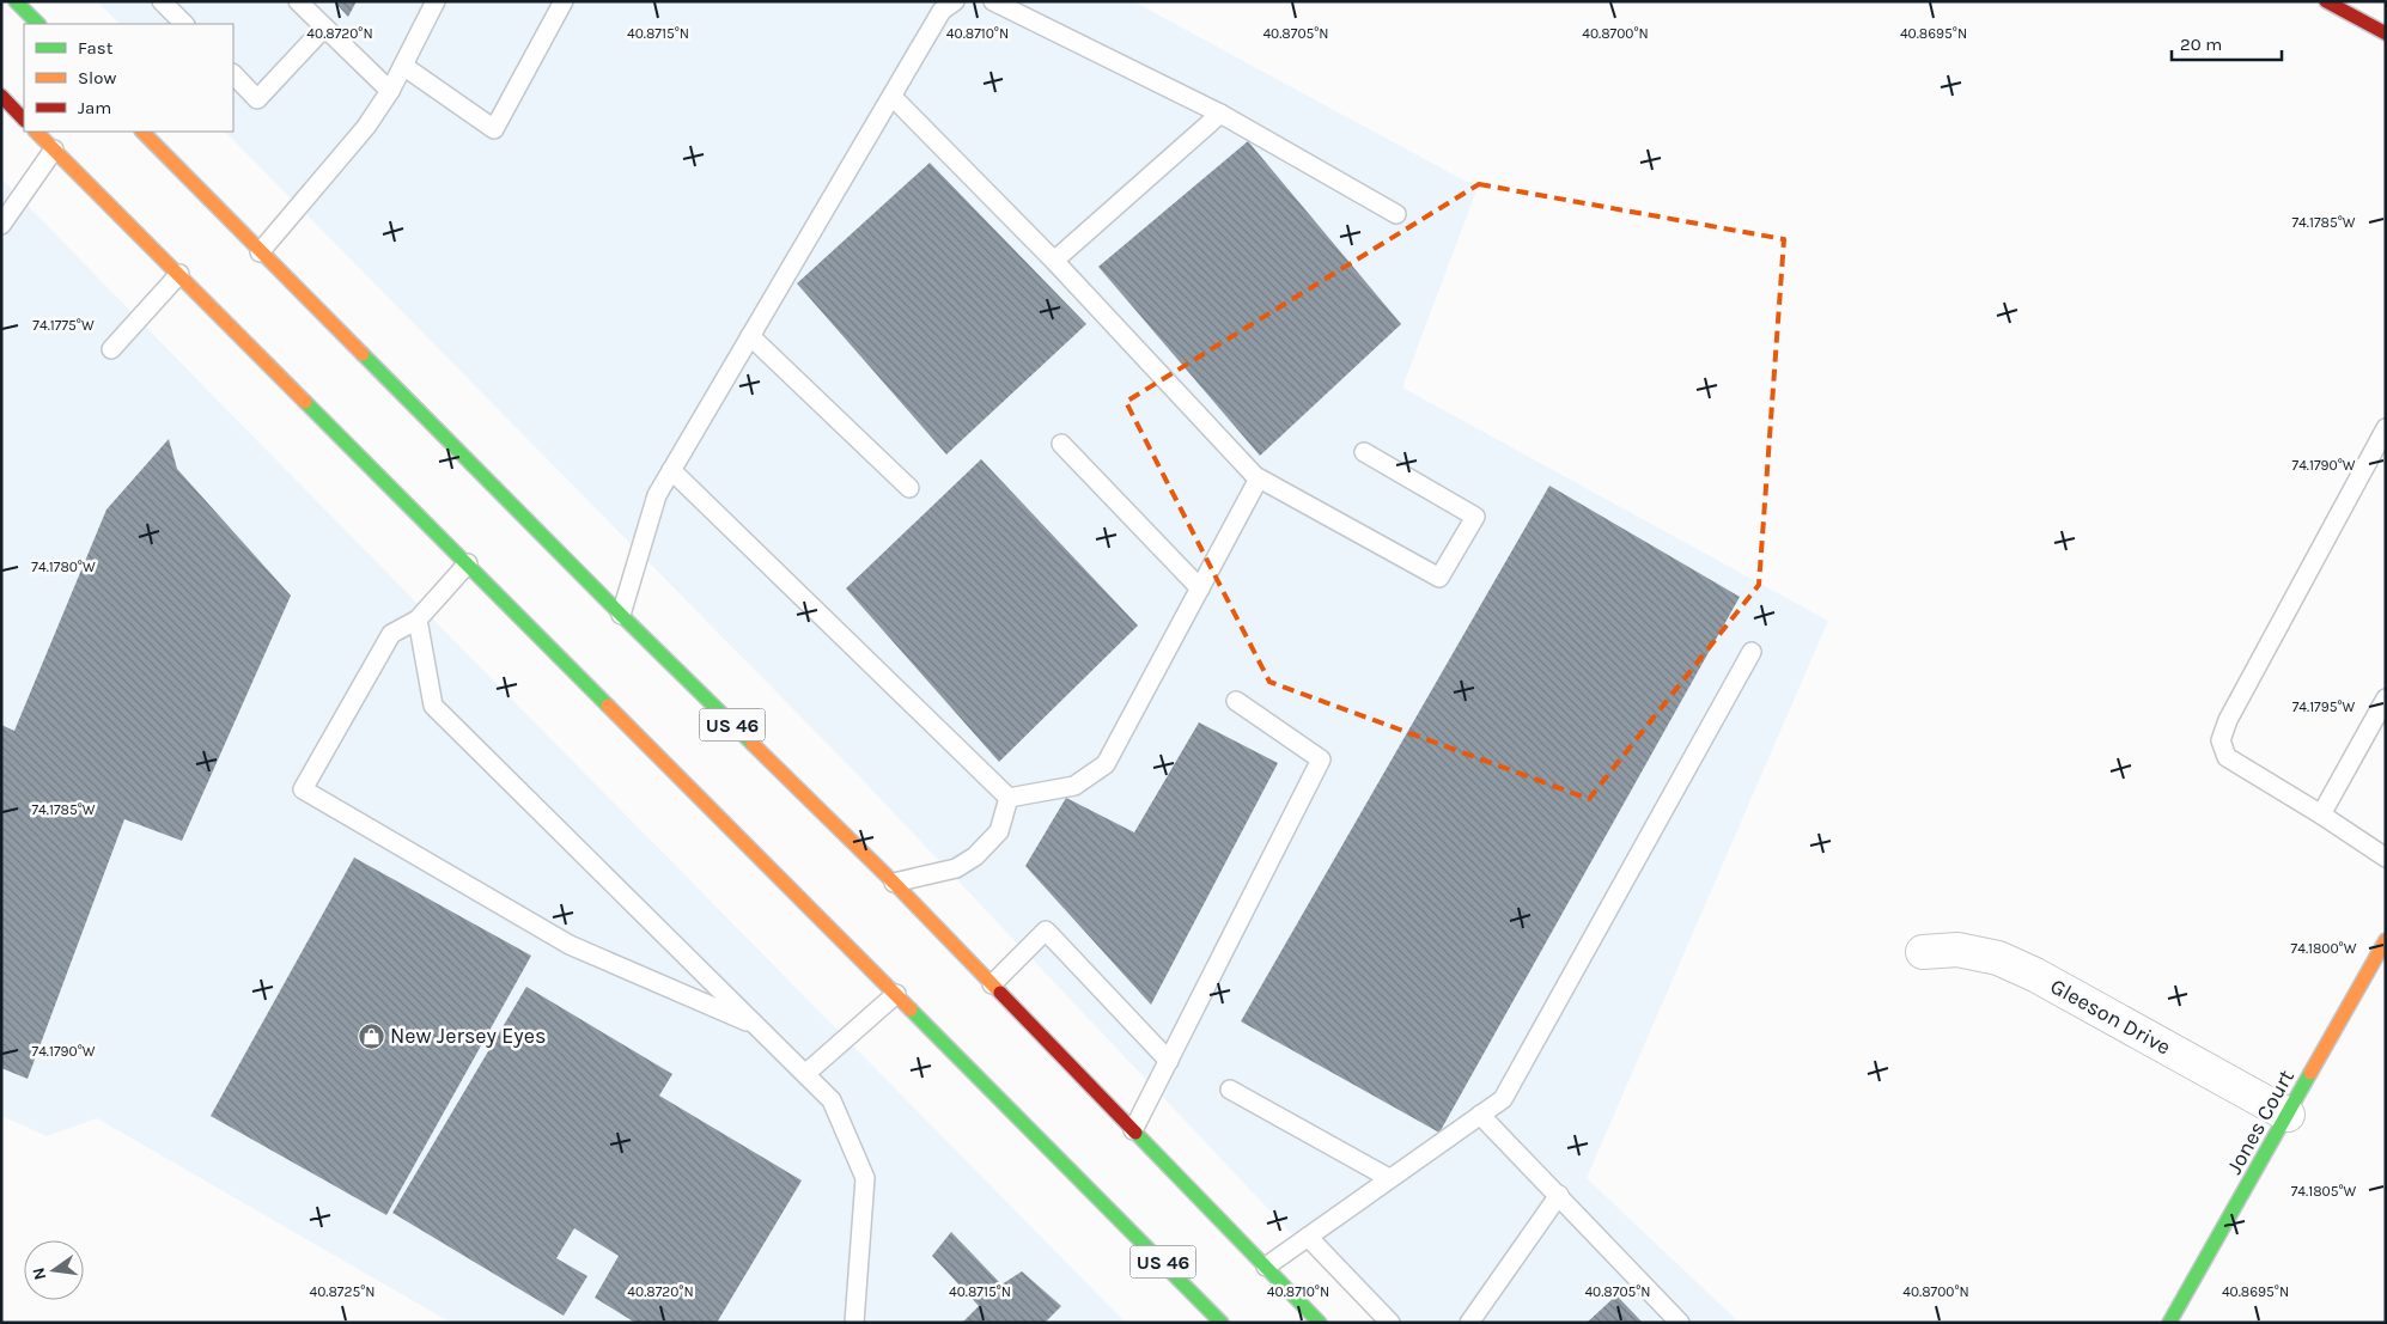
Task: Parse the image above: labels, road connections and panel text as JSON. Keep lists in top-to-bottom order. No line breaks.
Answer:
{"streets":{"main road":["US 46","Jones Court"],"street":["Gleeson Drive"]},"crossings":[["Gleeson Drive","Jones Court"]],"places":{"shop":["New Jersey Eyes"]},"legend":["Fast","Slow","Jam"],"scale_bar":"20 m","north":"left","coordinates":["40.8705°N","40.8700°N","40.8720°N","40.8715°N","40.8710°N","40.8695°N","74.1785°W","74.1775°W","74.1790°W","74.1780°W","74.1795°W","74.1800°W","74.1805°W","40.8725°N"]}
